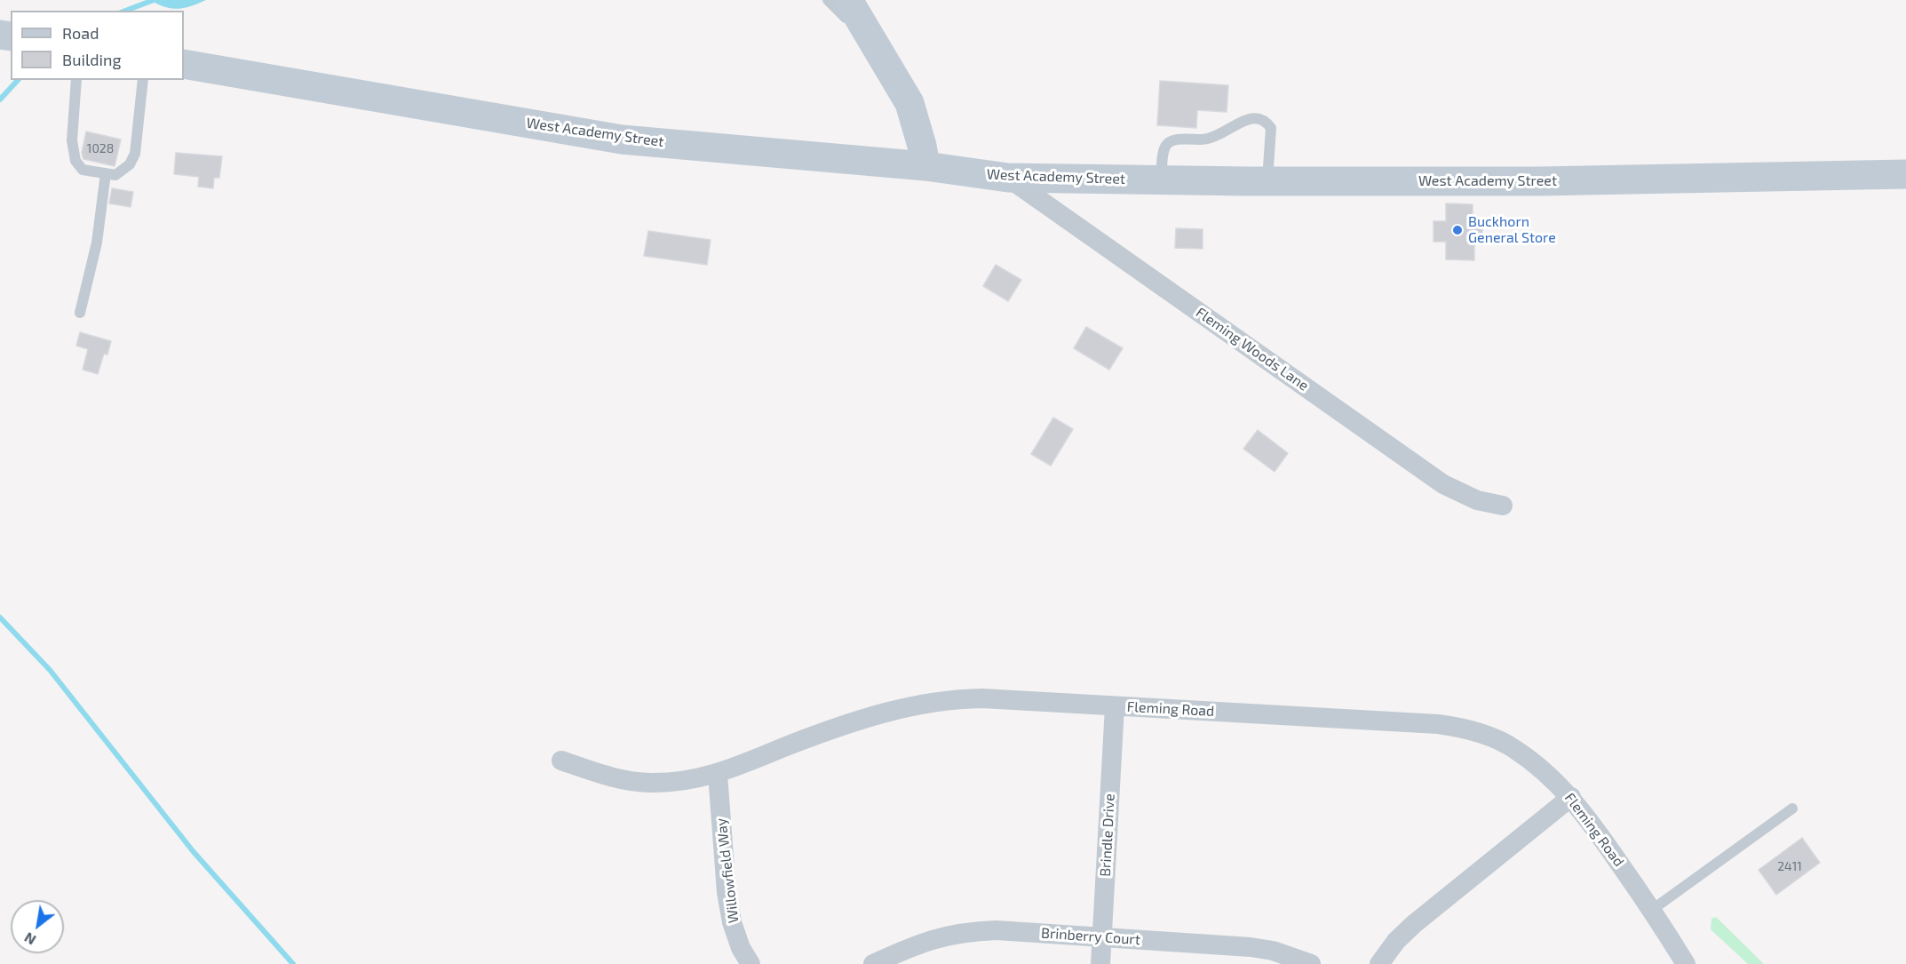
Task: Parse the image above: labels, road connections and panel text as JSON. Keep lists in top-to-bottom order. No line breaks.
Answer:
{"streets":{"main road":["West Academy Street"],"street":["Fleming Woods Lane","Fleming Road","Brindle Drive","Willowfield Way","Brinberry Court"]},"crossings":[["West Academy Street","Fleming Woods Lane"],["Fleming Road","Brindle Drive"],["Fleming Road","Willowfield Way"],["Brindle Drive","Brinberry Court"]],"places":["Buckhorn General Store"],"house_numbers":["1028","2411"],"legend":["Road","Building"],"north":"bottom left"}
